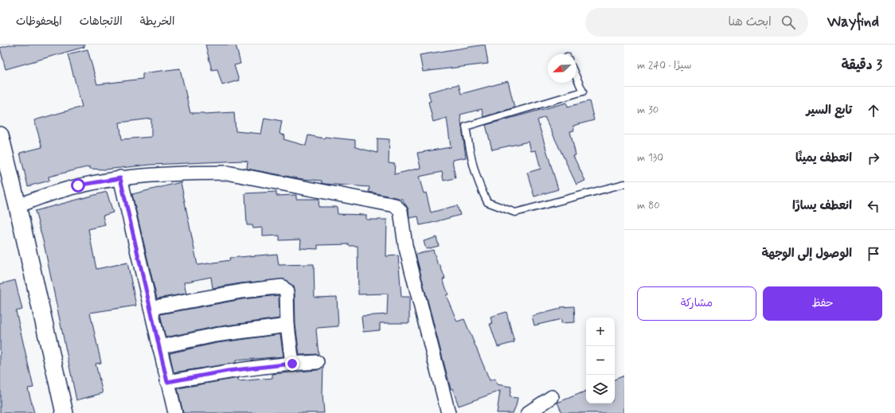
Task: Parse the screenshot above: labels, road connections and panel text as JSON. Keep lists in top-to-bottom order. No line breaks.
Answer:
{"north":"bottom left","page":{"header":"Wayfind","search":"ابحث هنا","nav":["الخريطة","الاتجاهات","المحفوظات"],"heading":["3 دقيقة","سيرًا · 240 m"],"list":[["تابع السير","30 m"],["انعطف يمينًا","130 m"],["انعطف يسارًا","80 m"],"الوصول إلى الوجهة"],"buttons":["حفظ","مشاركة"],"map_buttons":["+","−"]}}
